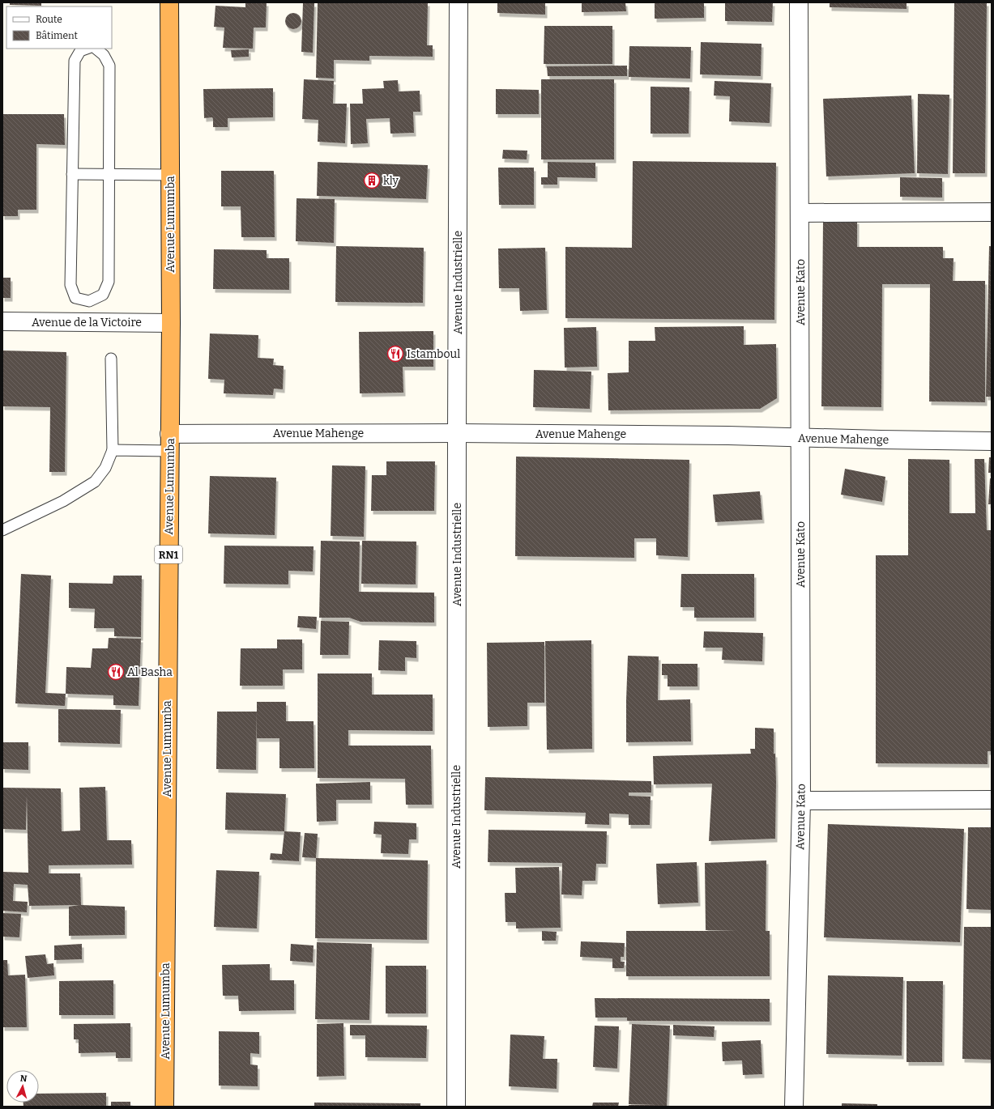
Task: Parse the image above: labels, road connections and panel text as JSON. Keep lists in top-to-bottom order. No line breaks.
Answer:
{"streets":{"highway":["Avenue Lumumba","RN1"],"street":["Avenue Industrielle","Avenue Kato","Avenue de la Victoire","Avenue Mahenge"]},"crossings":[["Avenue Lumumba","Avenue de la Victoire"],["Avenue Lumumba","Avenue Mahenge"],["Avenue Industrielle","Avenue Mahenge"],["Avenue Kato","Avenue Mahenge"]],"places":{"building":["kly"],"restaurant":["Istamboul","Al Basha"]},"legend":["Route","Bâtiment"],"north":"top"}
